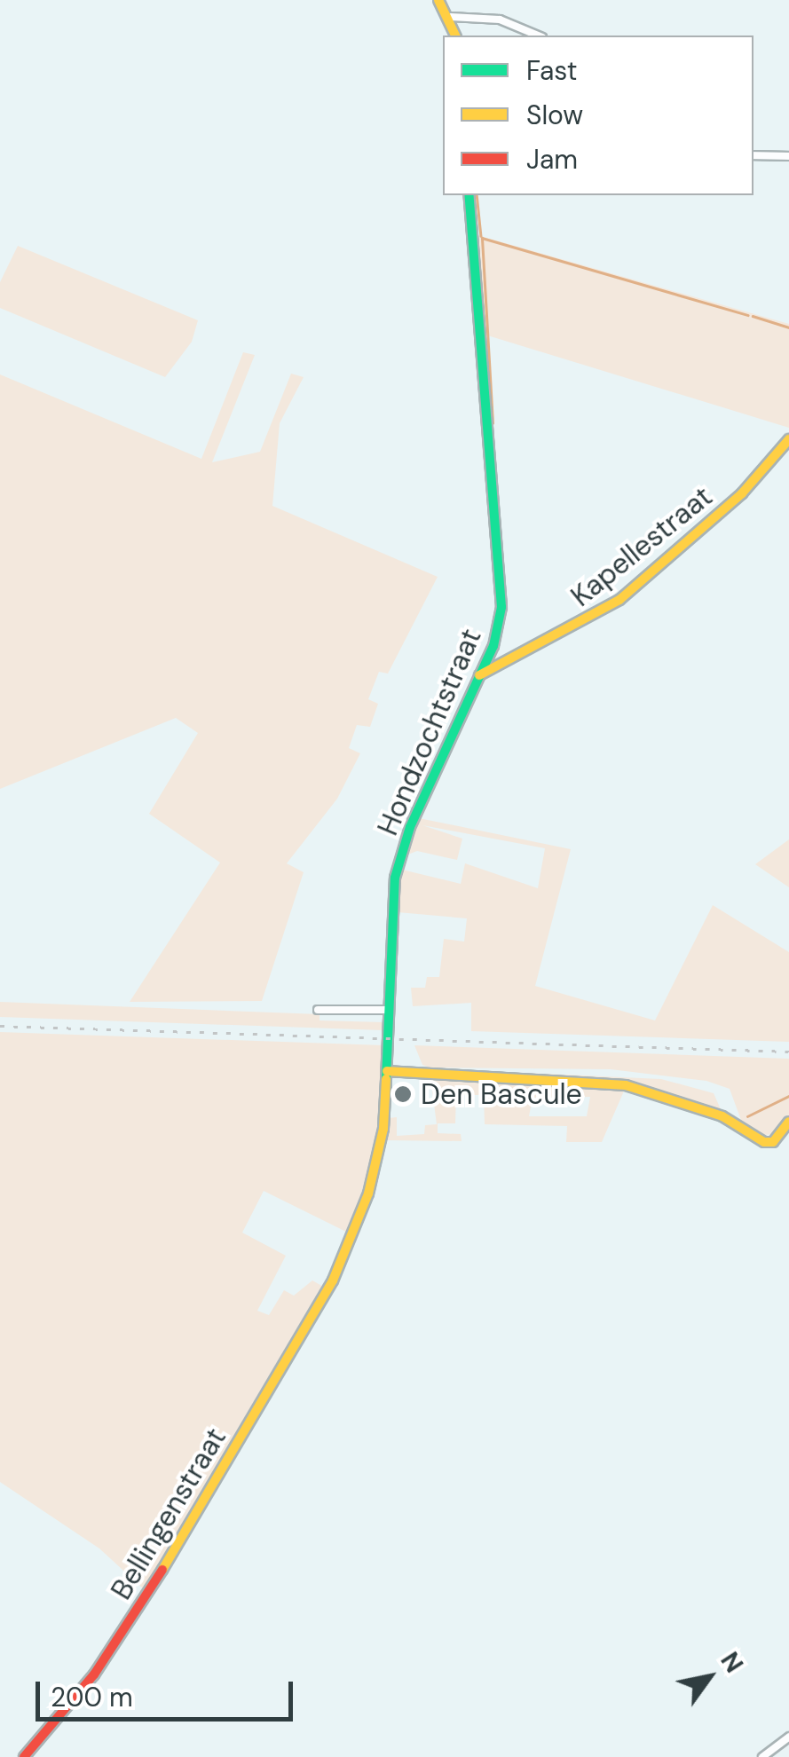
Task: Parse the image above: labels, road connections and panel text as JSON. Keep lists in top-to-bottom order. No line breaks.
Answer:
{"streets":{"street":["Kapellestraat","Hondzochtstraat","Bellingenstraat"]},"crossings":[["Kapellestraat","Hondzochtstraat"],["Hondzochtstraat","Bellingenstraat"]],"places":["Den Bascule"],"legend":["Fast","Slow","Jam"],"scale_bar":"200 m","north":"top right"}
